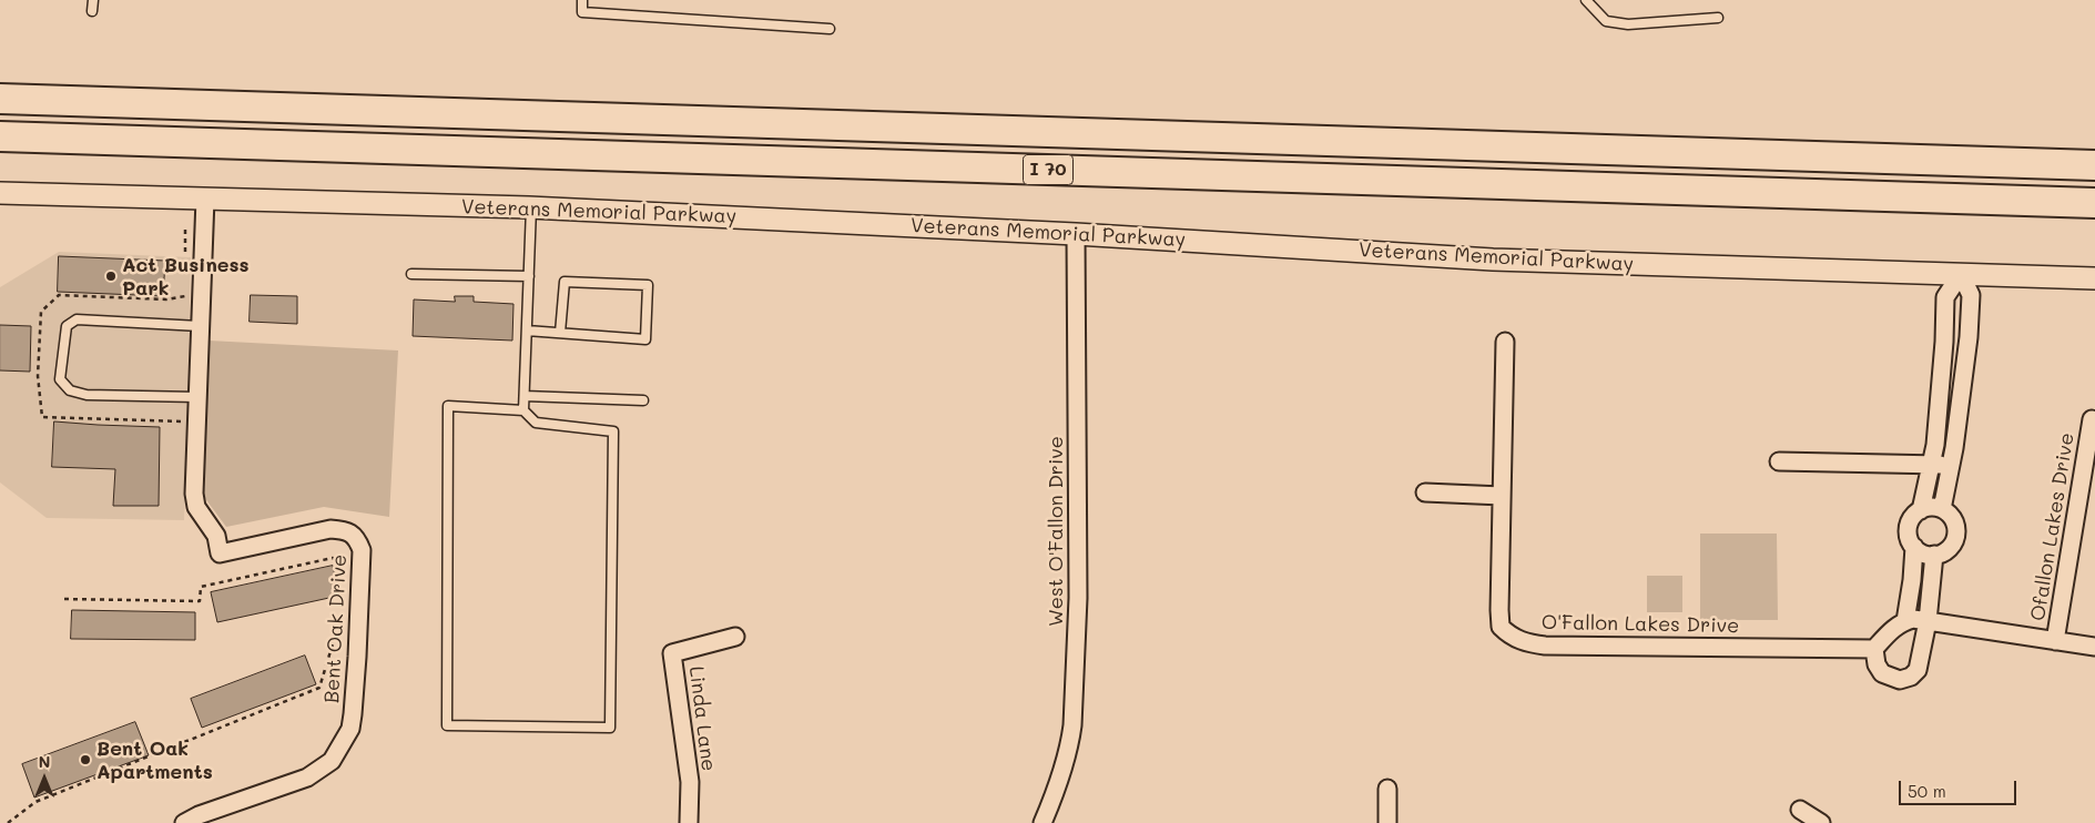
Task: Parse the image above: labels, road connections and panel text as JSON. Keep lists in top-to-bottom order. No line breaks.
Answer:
{"streets":{"highway":["I 70"],"street":["Veterans Memorial Parkway","Ofallon Lakes Drive","West O'Fallon Drive","O'Fallon Lakes Drive","Bent Oak Drive","Linda Lane"]},"crossings":[["Veterans Memorial Parkway","West O'Fallon Drive"],["Veterans Memorial Parkway","Bent Oak Drive"]],"places":["Act Business Park","Bent Oak Apartments"],"scale_bar":"50 m","north":"top"}
